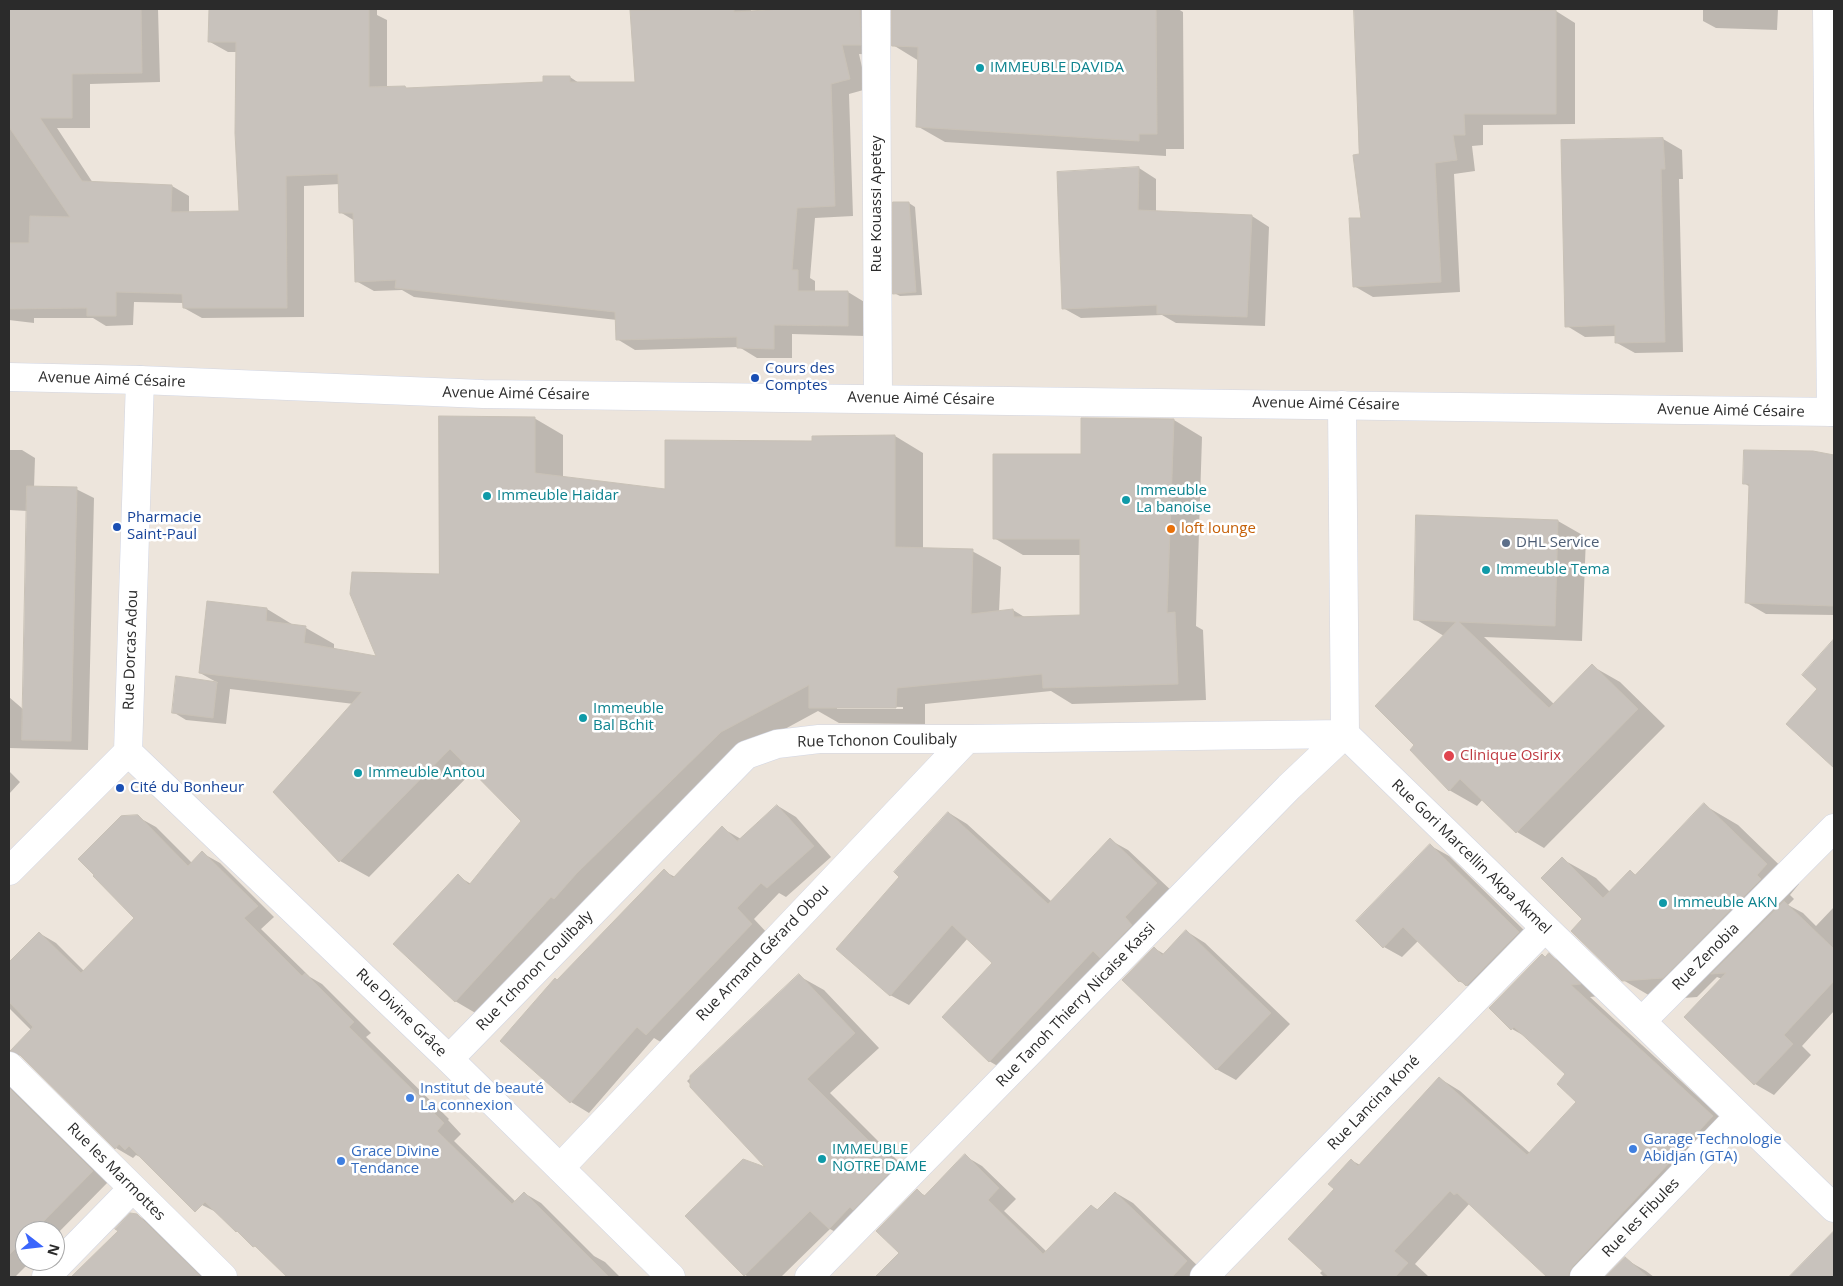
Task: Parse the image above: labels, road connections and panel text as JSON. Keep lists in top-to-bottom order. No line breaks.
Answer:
{"streets":{"street":["Rue Kouassi Apetey","Avenue Aimé Césaire","Rue Dorcas Adou","Rue Tchonon Coulibaly","Rue Gori Marcellin Akpa Akmel","Rue Armand Gérard Obou","Rue Zenobia","Rue Tanoh Thierry Nicaise Kassi","Rue Divine Grâce","Rue Lancina Koné","Rue les Marmottes","Rue les Fibules"]},"crossings":[["Rue Kouassi Apetey","Avenue Aimé Césaire"],["Avenue Aimé Césaire","Rue Dorcas Adou"],["Rue Dorcas Adou","Rue Divine Grâce"],["Rue Tchonon Coulibaly","Rue Gori Marcellin Akpa Akmel"],["Rue Tchonon Coulibaly","Rue Armand Gérard Obou"],["Rue Tchonon Coulibaly","Rue Tanoh Thierry Nicaise Kassi"],["Rue Tchonon Coulibaly","Rue Divine Grâce"],["Rue Gori Marcellin Akpa Akmel","Rue Zenobia"],["Rue Gori Marcellin Akpa Akmel","Rue Tanoh Thierry Nicaise Kassi"],["Rue Gori Marcellin Akpa Akmel","Rue Lancina Koné"],["Rue Gori Marcellin Akpa Akmel","Rue les Fibules"],["Rue Armand Gérard Obou","Rue Divine Grâce"]],"places":["IMMEUBLE DAVIDA","Cours des Comptes","Immeuble Haidar","Immeuble La banoise","Pharmacie Saint-Paul","loft lounge","DHL Service","Immeuble Tema","Immeuble Bal Bchit","Clinique Osirix","Immeuble Antou","Cité du Bonheur","Immeuble AKN","Institut de beauté La connexion","Garage Technologie Abidjan (GTA)","IMMEUBLE NOTRE DAME","Grace Divine Tendance"],"north":"right"}
